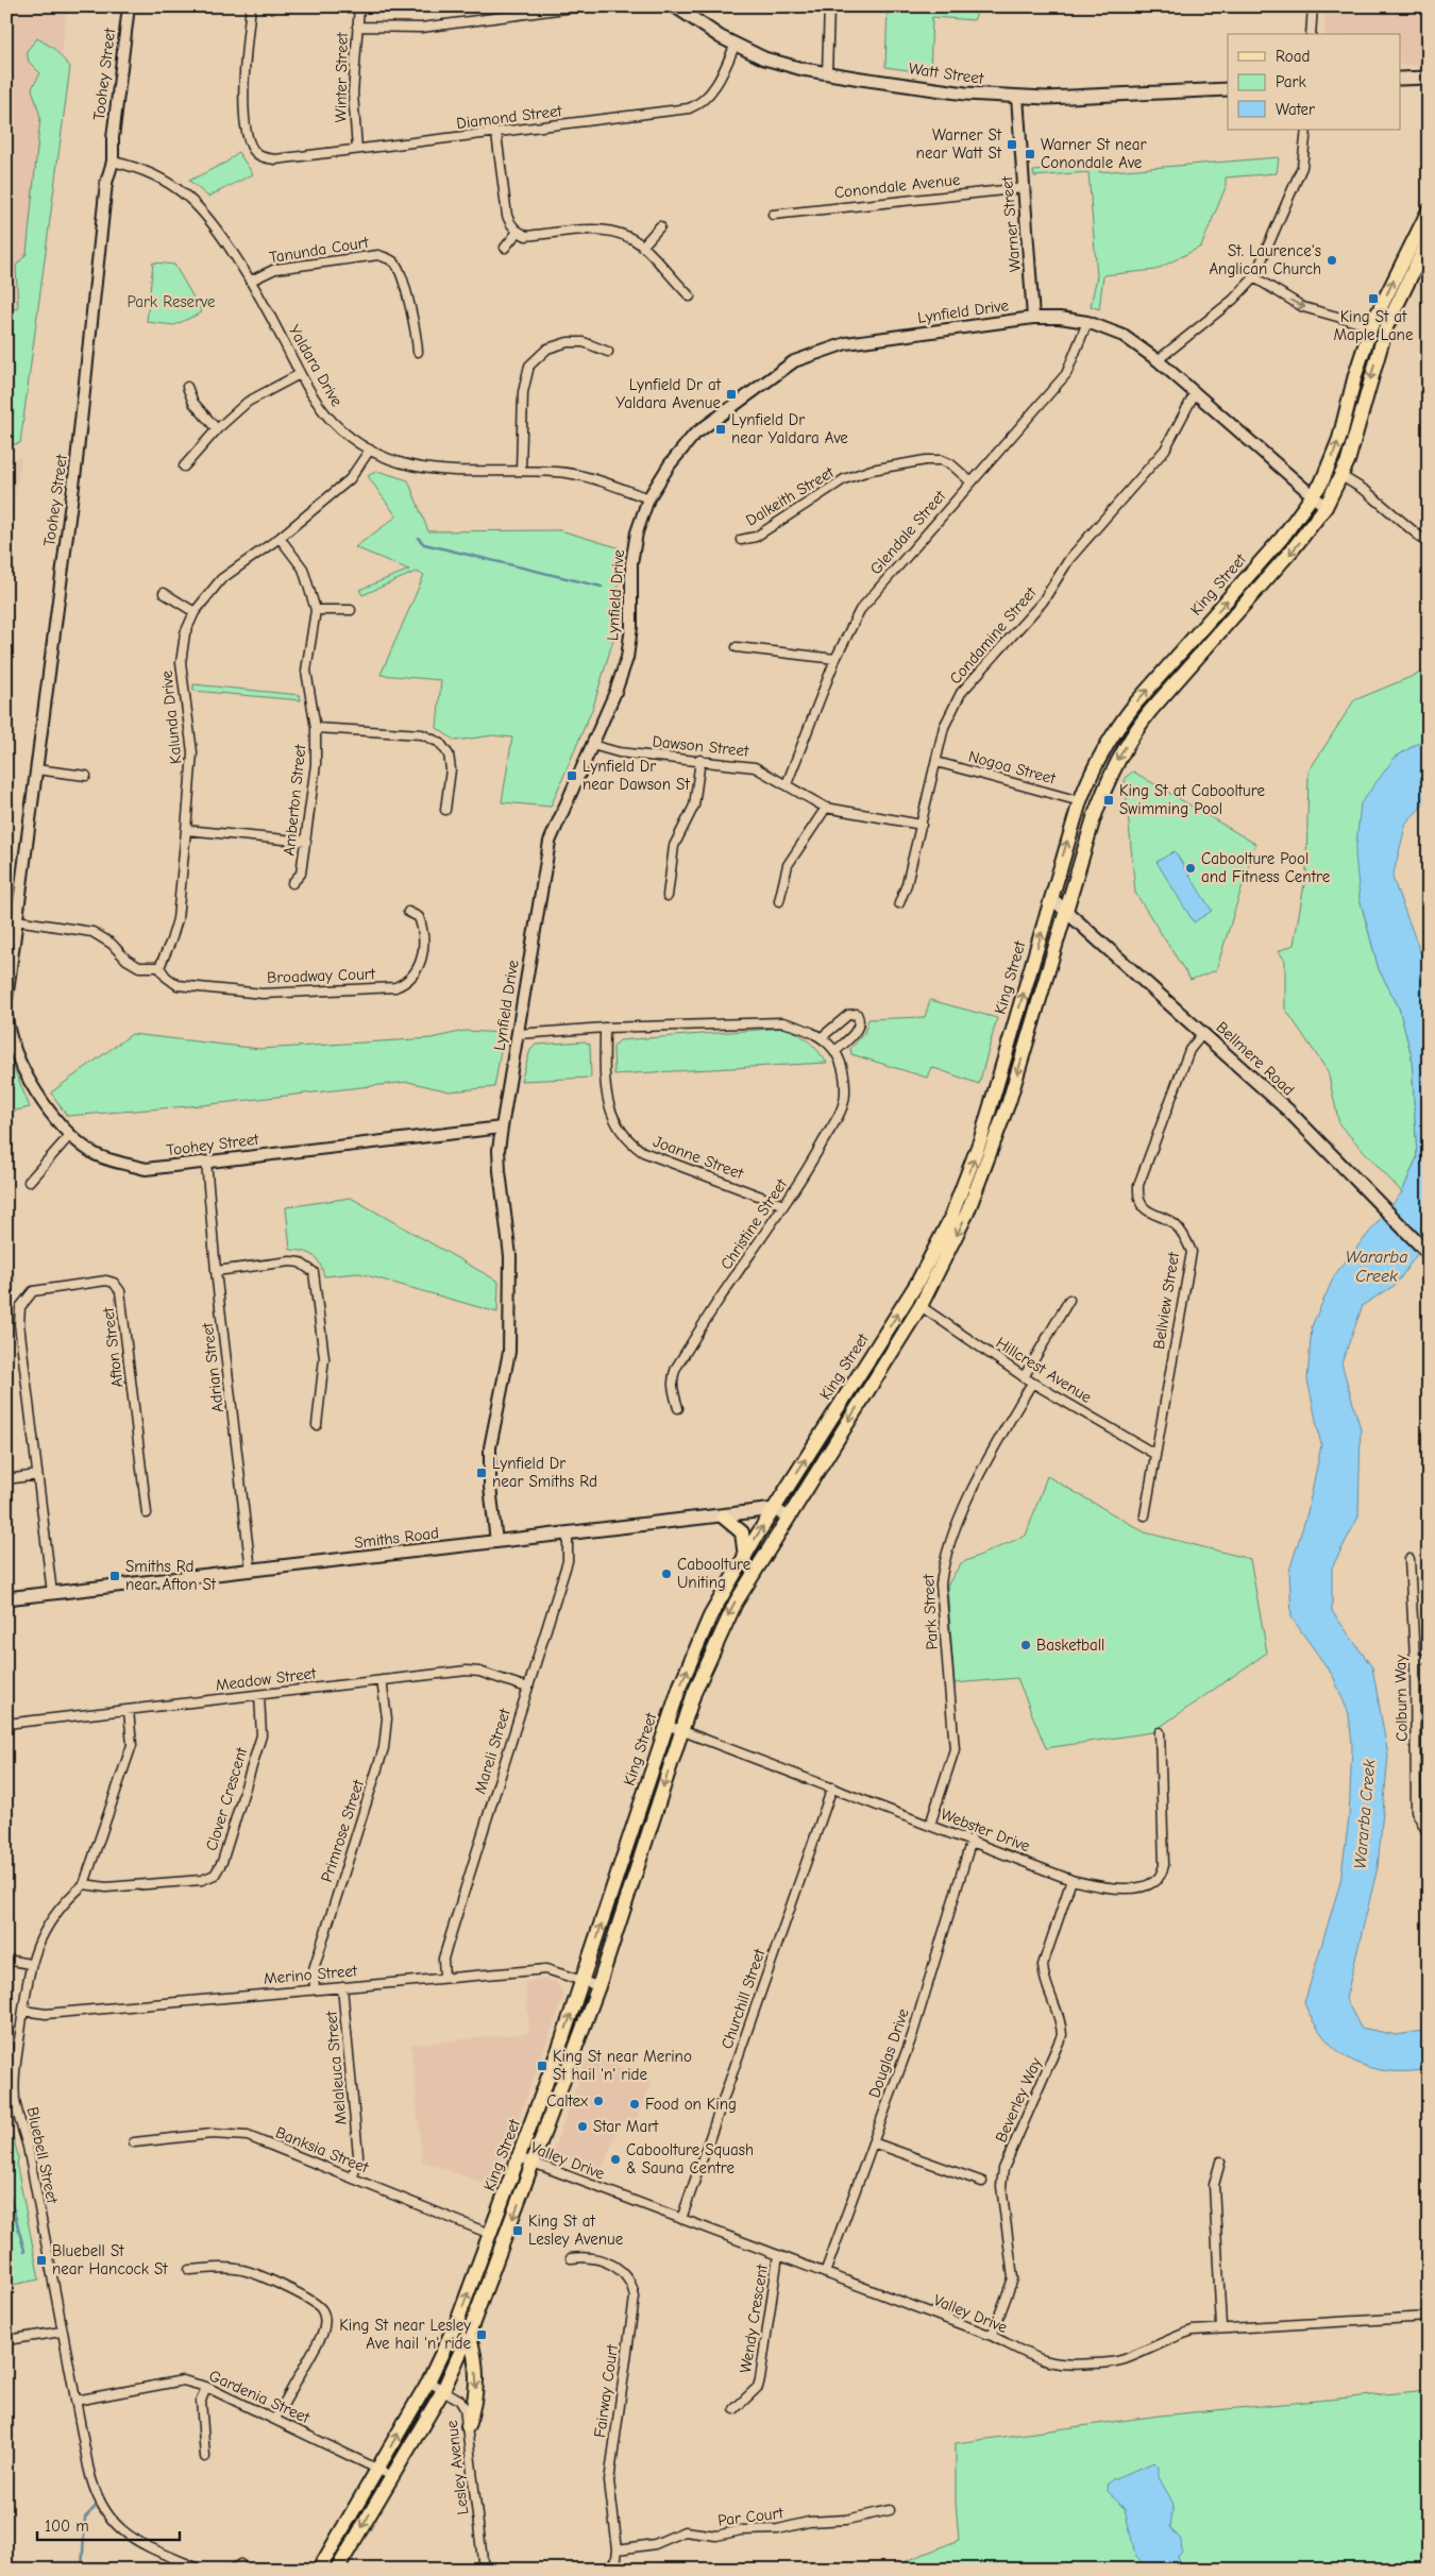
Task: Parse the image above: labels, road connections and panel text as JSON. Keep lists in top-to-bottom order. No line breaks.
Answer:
{"streets":{"main road":["Watt Street","King Street","Bellmere Road","Smiths Road"],"street":["Toohey Street","Winter Street","Diamond Street","Conondale Avenue","Warner Street","Tanunda Court","Lynfield Drive","Yaldara Drive","Dalkeith Street","Glendale Street","Condamine Street","Kalunda Drive","Dawson Street","Nogoa Street","Amberton Street","Broadway Court","Joanne Street","Christine Street","Bellview Street","Afton Street","Adrian Street","Hillcrest Avenue","Park Street","Meadow Street","Colburn Way","Mareli Street","Clover Crescent","Webster Drive","Primrose Street","Merino Street","Churchill Street","Douglas Drive","Melaleuca Street","Beverley Way","Banksia Street","Bluebell Street","Valley Drive","Wendy Crescent","Fairway Court","Gardenia Street","Lesley Avenue","Par Court"]},"crossings":[["Watt Street","Diamond Street"],["Watt Street","Warner Street"],["Toohey Street","Lynfield Drive"],["Toohey Street","Yaldara Drive"],["Toohey Street","Adrian Street"],["Winter Street","Diamond Street"],["Conondale Avenue","Warner Street"],["Warner Street","Lynfield Drive"],["Tanunda Court","Yaldara Drive"],["Lynfield Drive","Yaldara Drive"],["Lynfield Drive","Glendale Street"],["Lynfield Drive","King Street"],["Lynfield Drive","Condamine Street"],["Lynfield Drive","Dawson Street"],["Lynfield Drive","Christine Street"],["Lynfield Drive","Smiths Road"],["Yaldara Drive","Kalunda Drive"],["Dalkeith Street","Glendale Street"],["Glendale Street","Dawson Street"],["King Street","Nogoa Street"],["King Street","Bellmere Road"],["King Street","Hillcrest Avenue"],["King Street","Smiths Road"],["King Street","Webster Drive"],["King Street","Merino Street"],["King Street","Banksia Street"],["King Street","Valley Drive"],["King Street","Gardenia Street"],["King Street","Lesley Avenue"],["Condamine Street","Dawson Street"],["Condamine Street","Nogoa Street"],["Kalunda Drive","Amberton Street"],["Kalunda Drive","Broadway Court"],["Bellmere Road","Bellview Street"],["Joanne Street","Christine Street"],["Bellview Street","Hillcrest Avenue"],["Afton Street","Smiths Road"],["Adrian Street","Smiths Road"],["Hillcrest Avenue","Park Street"],["Smiths Road","Mareli Street"],["Park Street","Webster Drive"],["Meadow Street","Mareli Street"],["Meadow Street","Clover Crescent"],["Meadow Street","Primrose Street"],["Meadow Street","Bluebell Street"],["Mareli Street","Merino Street"],["Clover Crescent","Bluebell Street"],["Webster Drive","Churchill Street"],["Webster Drive","Douglas Drive"],["Webster Drive","Beverley Way"],["Primrose Street","Merino Street"],["Merino Street","Melaleuca Street"],["Merino Street","Bluebell Street"],["Churchill Street","Valley Drive"],["Douglas Drive","Valley Drive"],["Melaleuca Street","Banksia Street"],["Beverley Way","Valley Drive"],["Bluebell Street","Gardenia Street"],["Valley Drive","Wendy Crescent"],["Fairway Court","Par Court"]],"water":["Wararba Creek"],"parks":["Park Reserve"],"places":{"transit":["Warner St near Watt St","Warner St near Conondale Ave","King St at Maple Lane","Lynfield Dr at Yaldara Avenue","Lynfield Dr near Yaldara Ave","Lynfield Dr near Dawson St","King St at Caboolture Swimming Pool","Lynfield Dr near Smiths Rd","Smiths Rd near Afton St","King St near Merino St hail 'n' ride","King St at Lesley Avenue","Bluebell St near Hancock St","King St near Lesley Ave hail 'n' ride"],"other":["St. Laurence's Anglican Church","Caboolture Pool and Fitness Centre","Caboolture Uniting","Basketball","Caltex","Food on King","Star Mart","Caboolture Squash & Sauna Centre"]},"legend":["Road","Park","Water"],"scale_bar":"100 m"}
